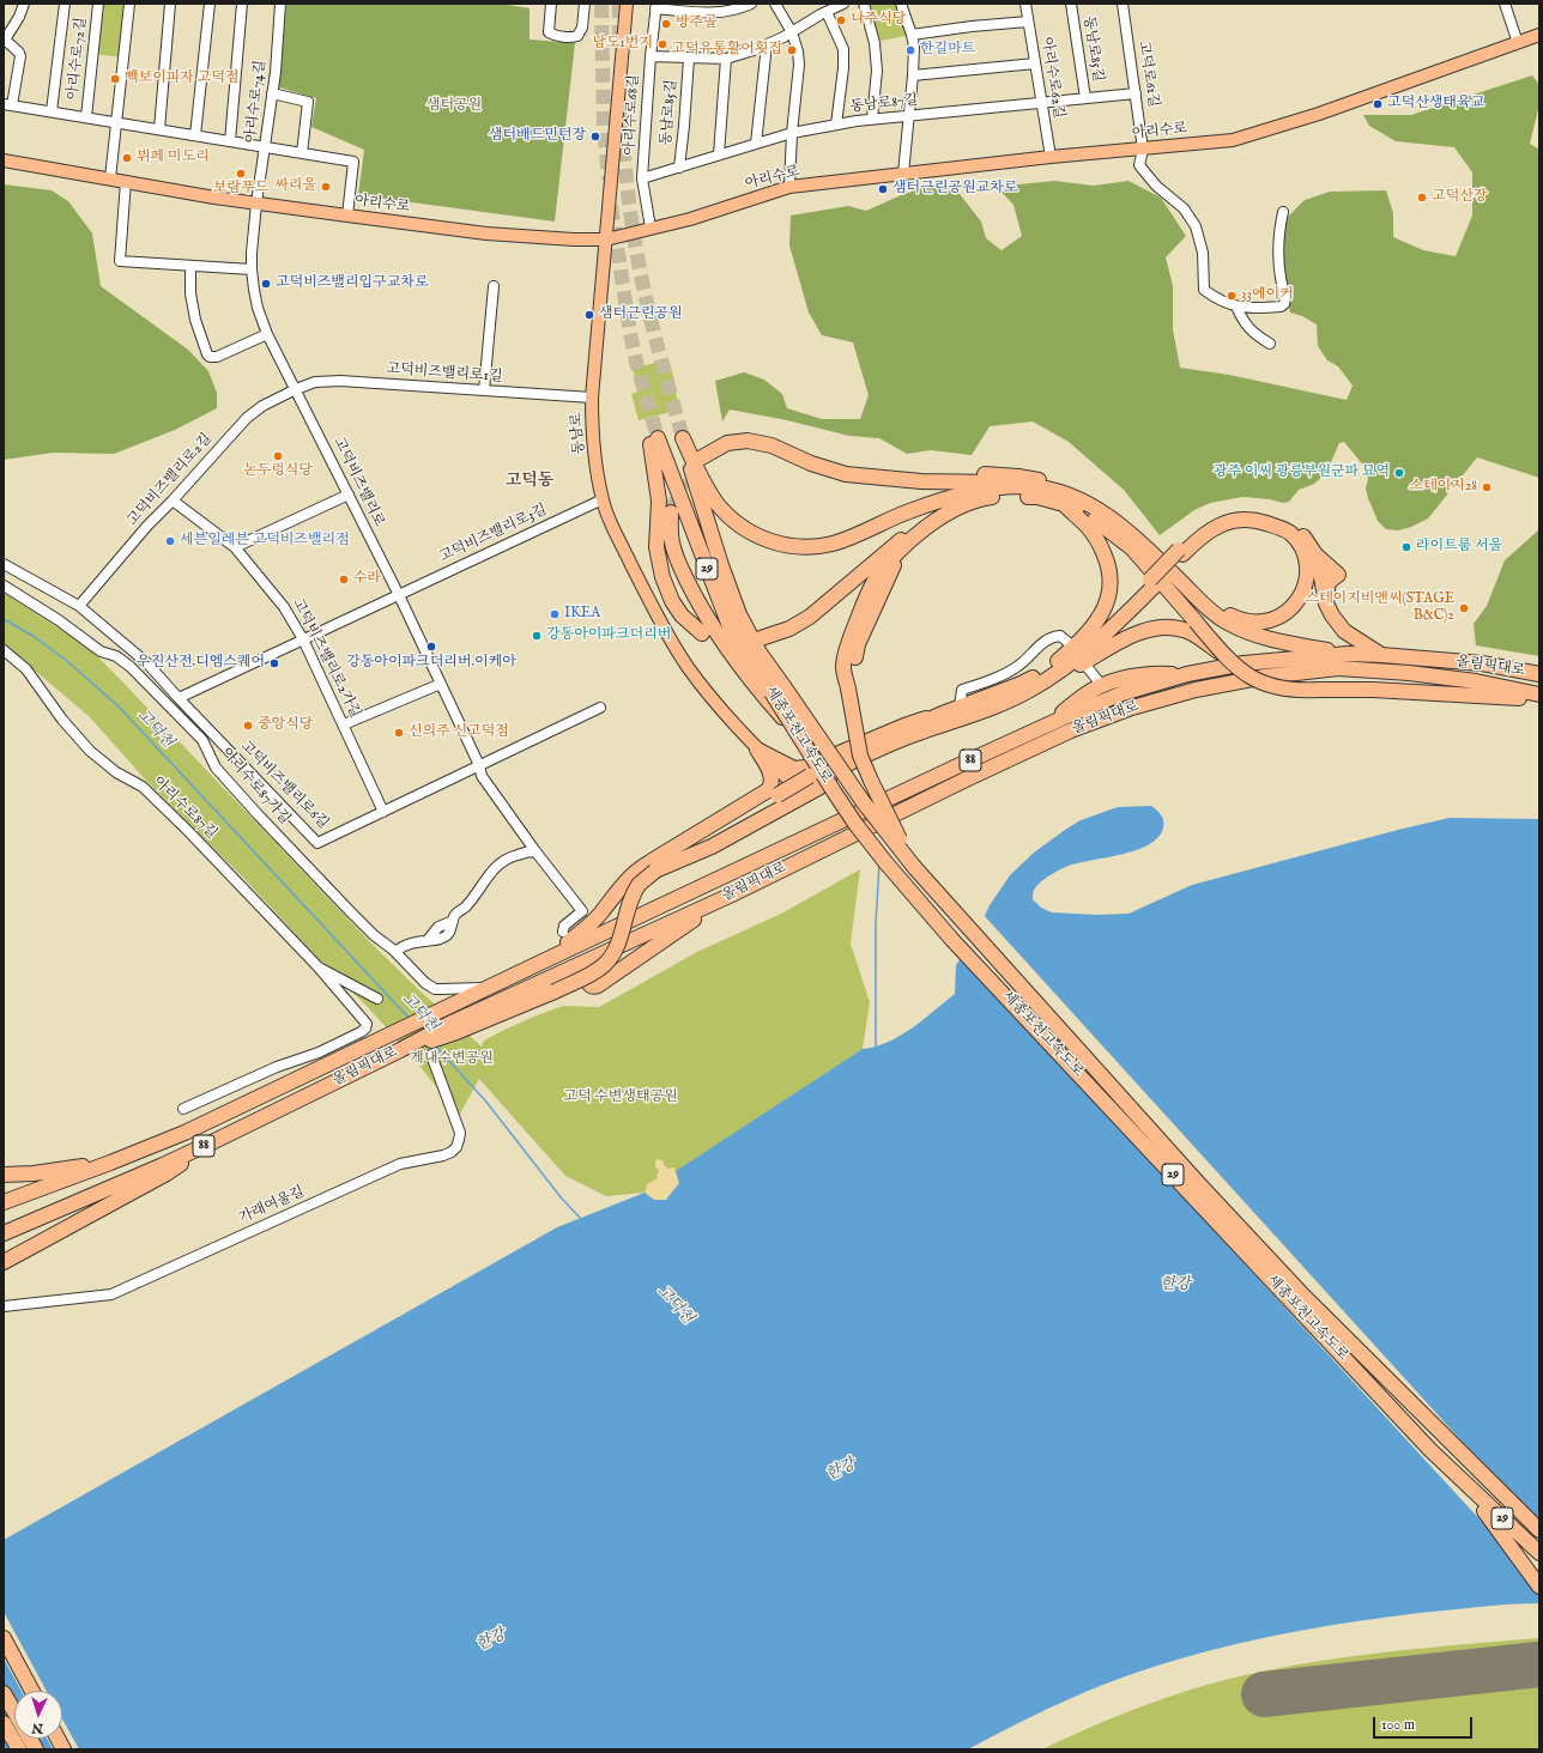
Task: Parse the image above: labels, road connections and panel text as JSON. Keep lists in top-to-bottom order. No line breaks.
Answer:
{"streets":{"highway":["29","올림픽대로","세종포천고속도로","88"],"main road":["아리수로","동남로"],"street":["동남로85길","아리수로72길","고덕로61길","아리수로62길","아리수로74길","동남로87길","아리수로68길","고덕비즈밸리로1길","고덕비즈밸리로2길","고덕비즈밸리로","고덕비즈밸리로3길","고덕비즈밸리로2가길","고덕비즈밸리로6길","아리수로87가길","아리수로87길","가래여울길"]},"crossings":[["동남로85길","동남로87길"],["동남로85길","아리수로68길"],["아리수로72길","아리수로74길"],["아리수로72길","아리수로"],["고덕로61길","동남로87길"],["고덕로61길","아리수로"],["아리수로62길","동남로87길"],["아리수로62길","아리수로"],["아리수로74길","아리수로"],["아리수로74길","고덕비즈밸리로"],["동남로87길","아리수로68길"],["아리수로68길","아리수로"],["아리수로","동남로"],["아리수로","고덕비즈밸리로"],["고덕비즈밸리로1길","동남로"],["고덕비즈밸리로1길","고덕비즈밸리로2길"],["고덕비즈밸리로1길","고덕비즈밸리로"],["동남로","고덕비즈밸리로3길"],["고덕비즈밸리로2길","고덕비즈밸리로"],["고덕비즈밸리로2길","고덕비즈밸리로2가길"],["고덕비즈밸리로2길","고덕비즈밸리로6길"],["고덕비즈밸리로","고덕비즈밸리로3길"],["고덕비즈밸리로","고덕비즈밸리로6길"],["고덕비즈밸리로3길","고덕비즈밸리로2가길"],["고덕비즈밸리로3길","고덕비즈밸리로6길"],["고덕비즈밸리로2가길","고덕비즈밸리로6길"],["올림픽대로","아리수로87가길"]],"districts":["고덕동"],"water":["고덕천","한강"],"parks":["샘터공원","게내수변공원","고덕 수변생태공원"],"places":["나주식당","방주골","남도1번지","고덕유통활어횟집","한길마트","빽보이피자 고덕점","고덕산생태육교","샘터배드민턴장","뷔페 미도리","보람푸드","싸리울","샘터근린공원교차로","고덕산장","고덕비즈밸리입구교차로","33에이커","샘터근린공원","논두렁식당","광주 이씨 광릉부원군파 묘역","스테이지28","세븐일레븐 고덕비즈밸리점","라이트룸 서울","수라","스테이지비앤씨(STAGE B&C)2","IKEA","강동아이파크더리버","강동아이파크더리버.이케아","우진산전.디엠스퀘어","중앙식당","신의주 신고덕점"],"scale_bar":"100 m","north":"bottom"}
